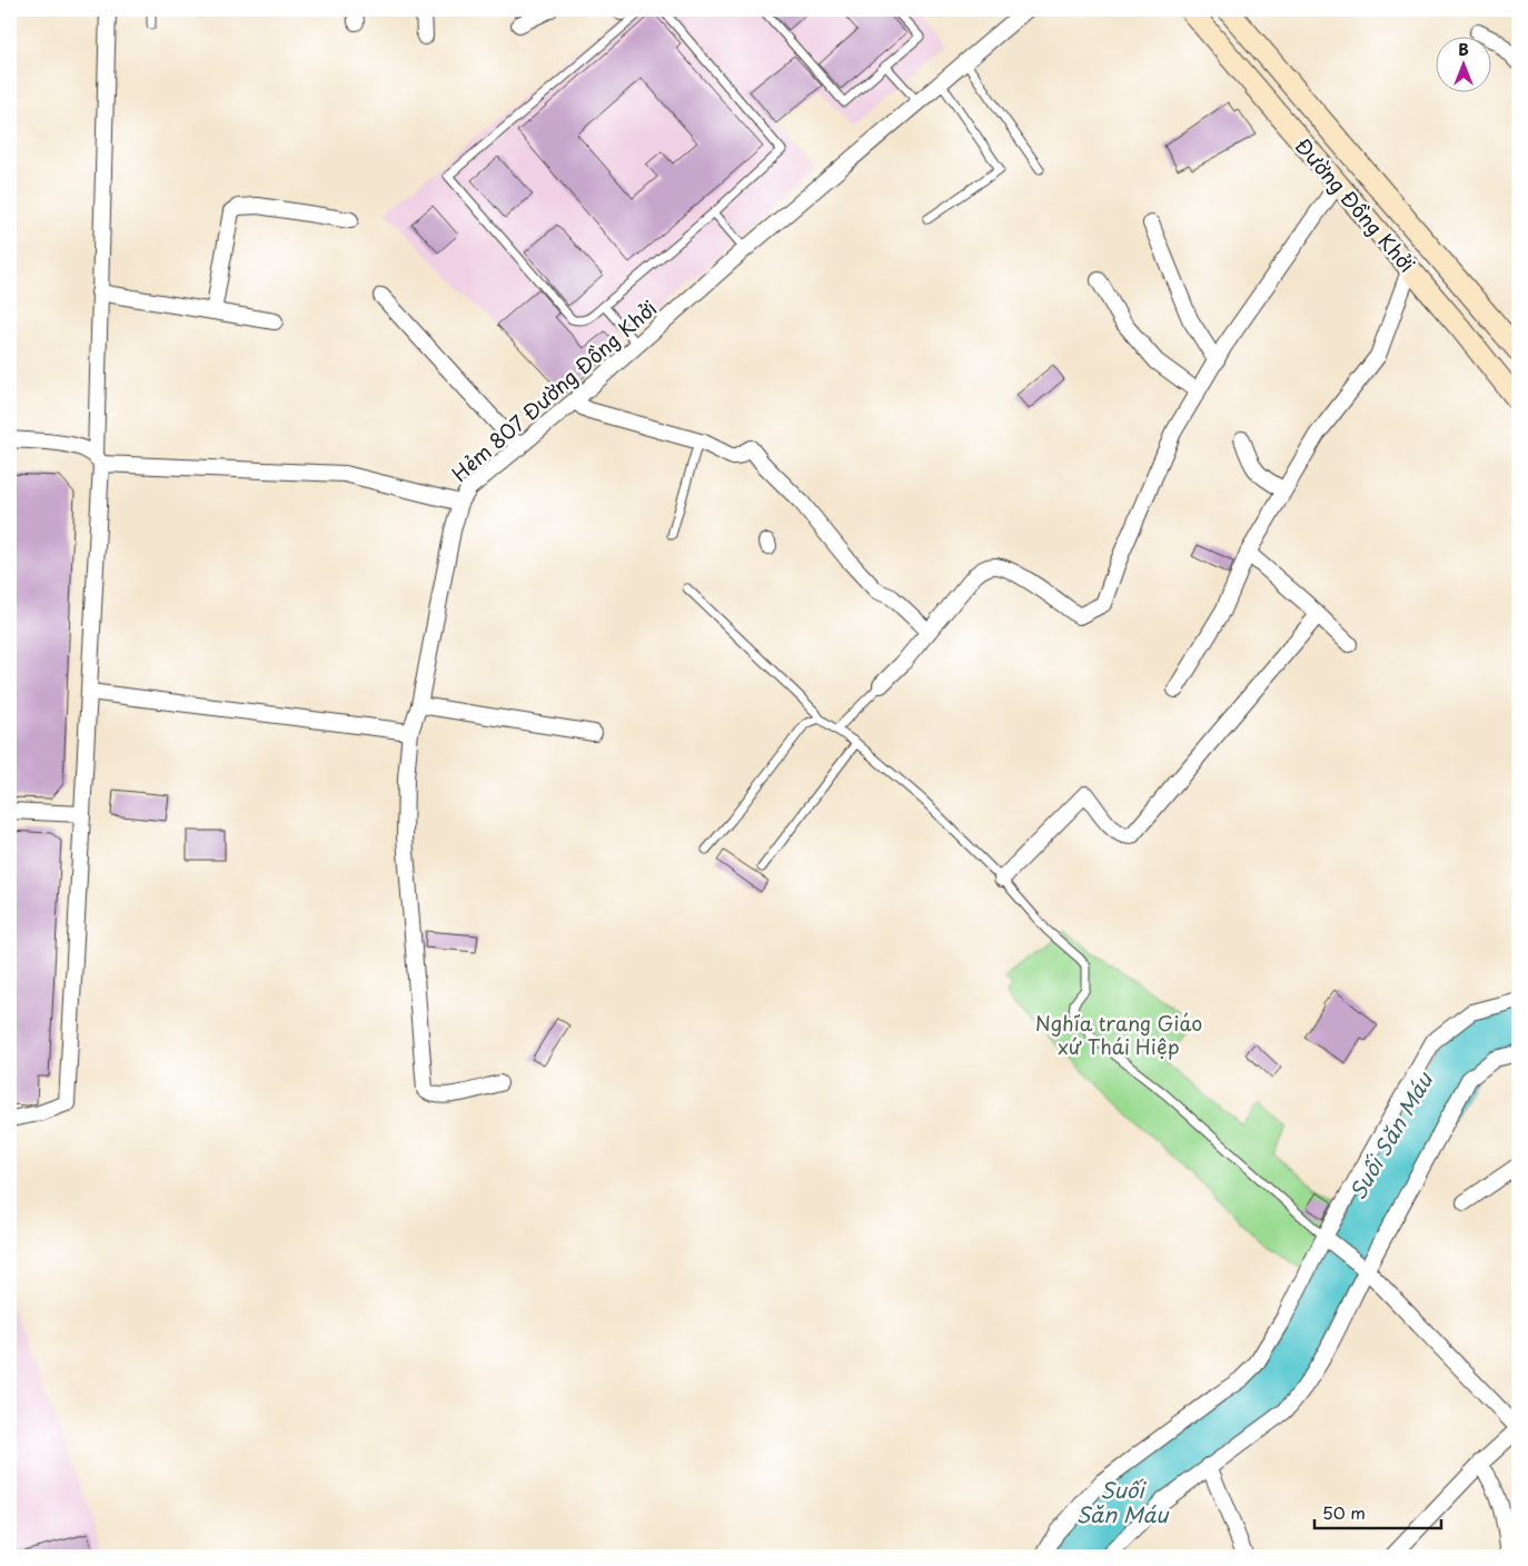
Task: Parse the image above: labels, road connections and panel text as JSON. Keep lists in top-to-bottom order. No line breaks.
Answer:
{"streets":{"main road":["Đường Đồng Khởi"],"street":["Hẻm 807 Đường Đồng Khởi"]},"water":["Suối Săn Máu"],"parks":["Nghĩa trang Giáo xứ Thái Hiệp"],"scale_bar":"50 m","north":"top"}
